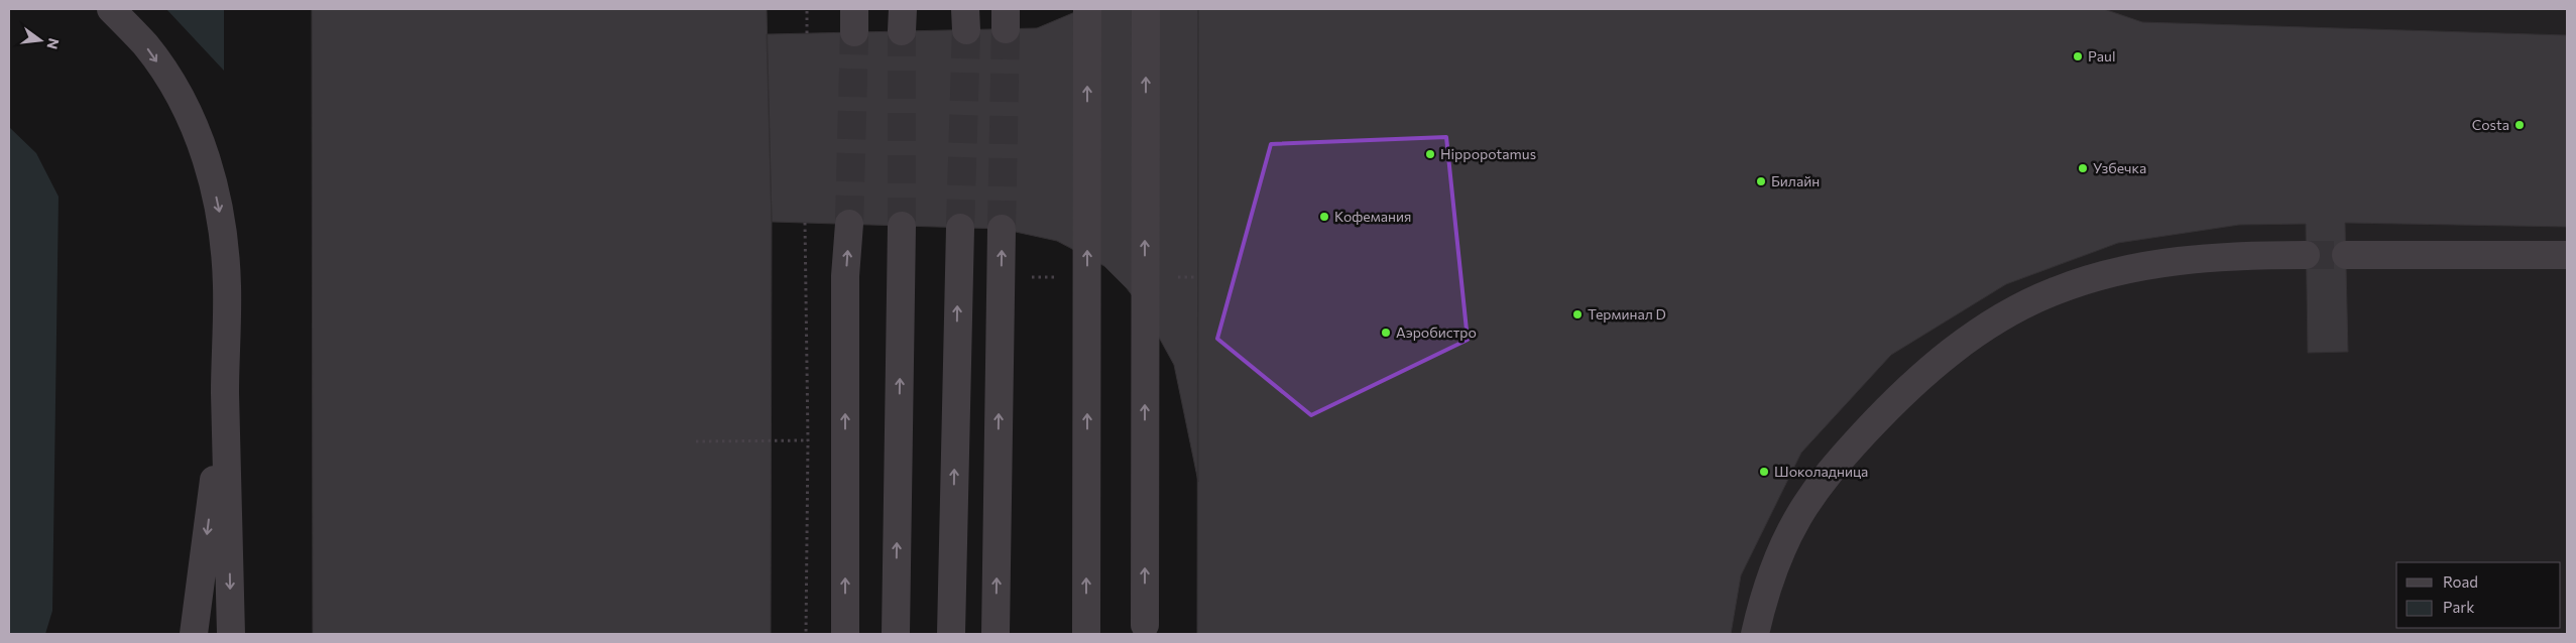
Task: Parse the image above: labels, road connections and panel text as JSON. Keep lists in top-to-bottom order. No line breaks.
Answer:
{"places":["Paul","Costa","Hippopotamus","Узбечка","Билайн","Кофемания","Терминал D","Аэробистро","Шоколадница"],"legend":["Road","Park"],"north":"right"}
